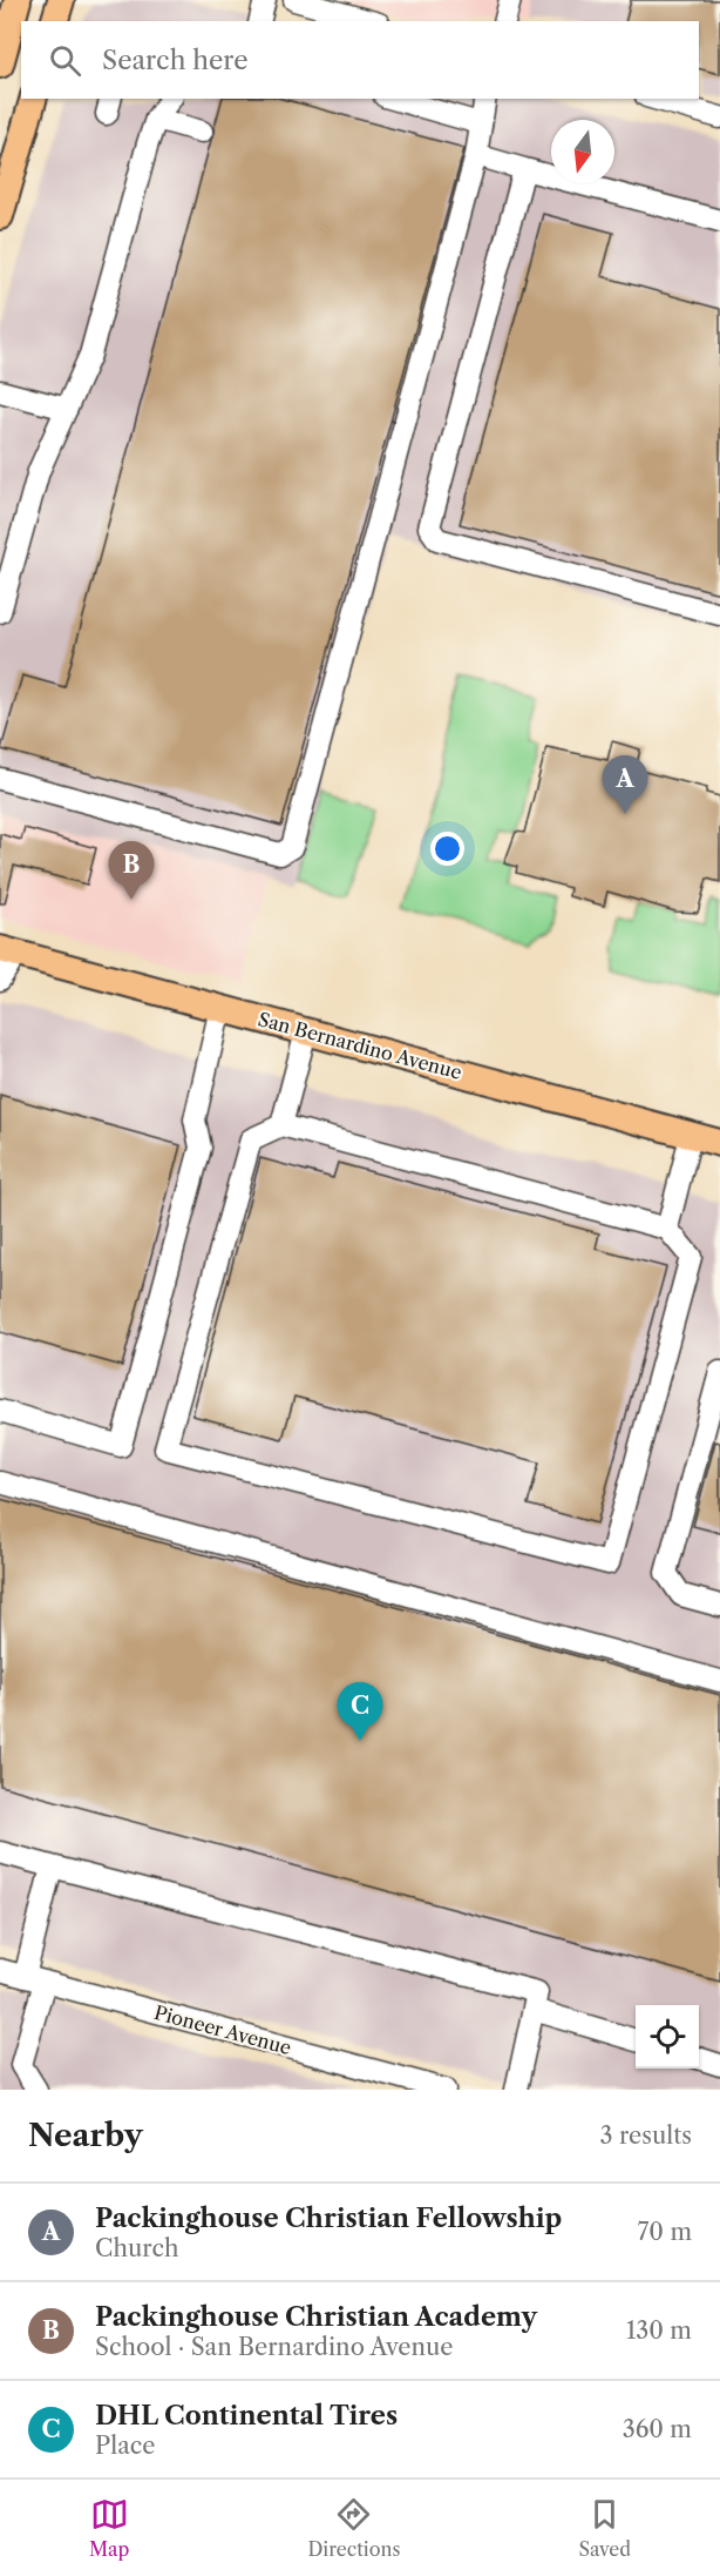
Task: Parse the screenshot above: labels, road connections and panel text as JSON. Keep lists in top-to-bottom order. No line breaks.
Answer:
{"streets":{"main road":["San Bernardino Avenue"],"street":["Pioneer Avenue"]},"north":"bottom","page":{"search":"Search here","pins":["A","B","C"],"heading":["Nearby","3 results"],"list":[{"mark":"A","name":"Packinghouse Christian Fellowship","note":"Church","value":"70 m"},{"mark":"B","name":"Packinghouse Christian Academy","note":"School · San Bernardino Avenue","value":"130 m"},{"mark":"C","name":"DHL Continental Tires","note":"Place","value":"360 m"}],"nav":["Map","Directions","Saved"]}}
